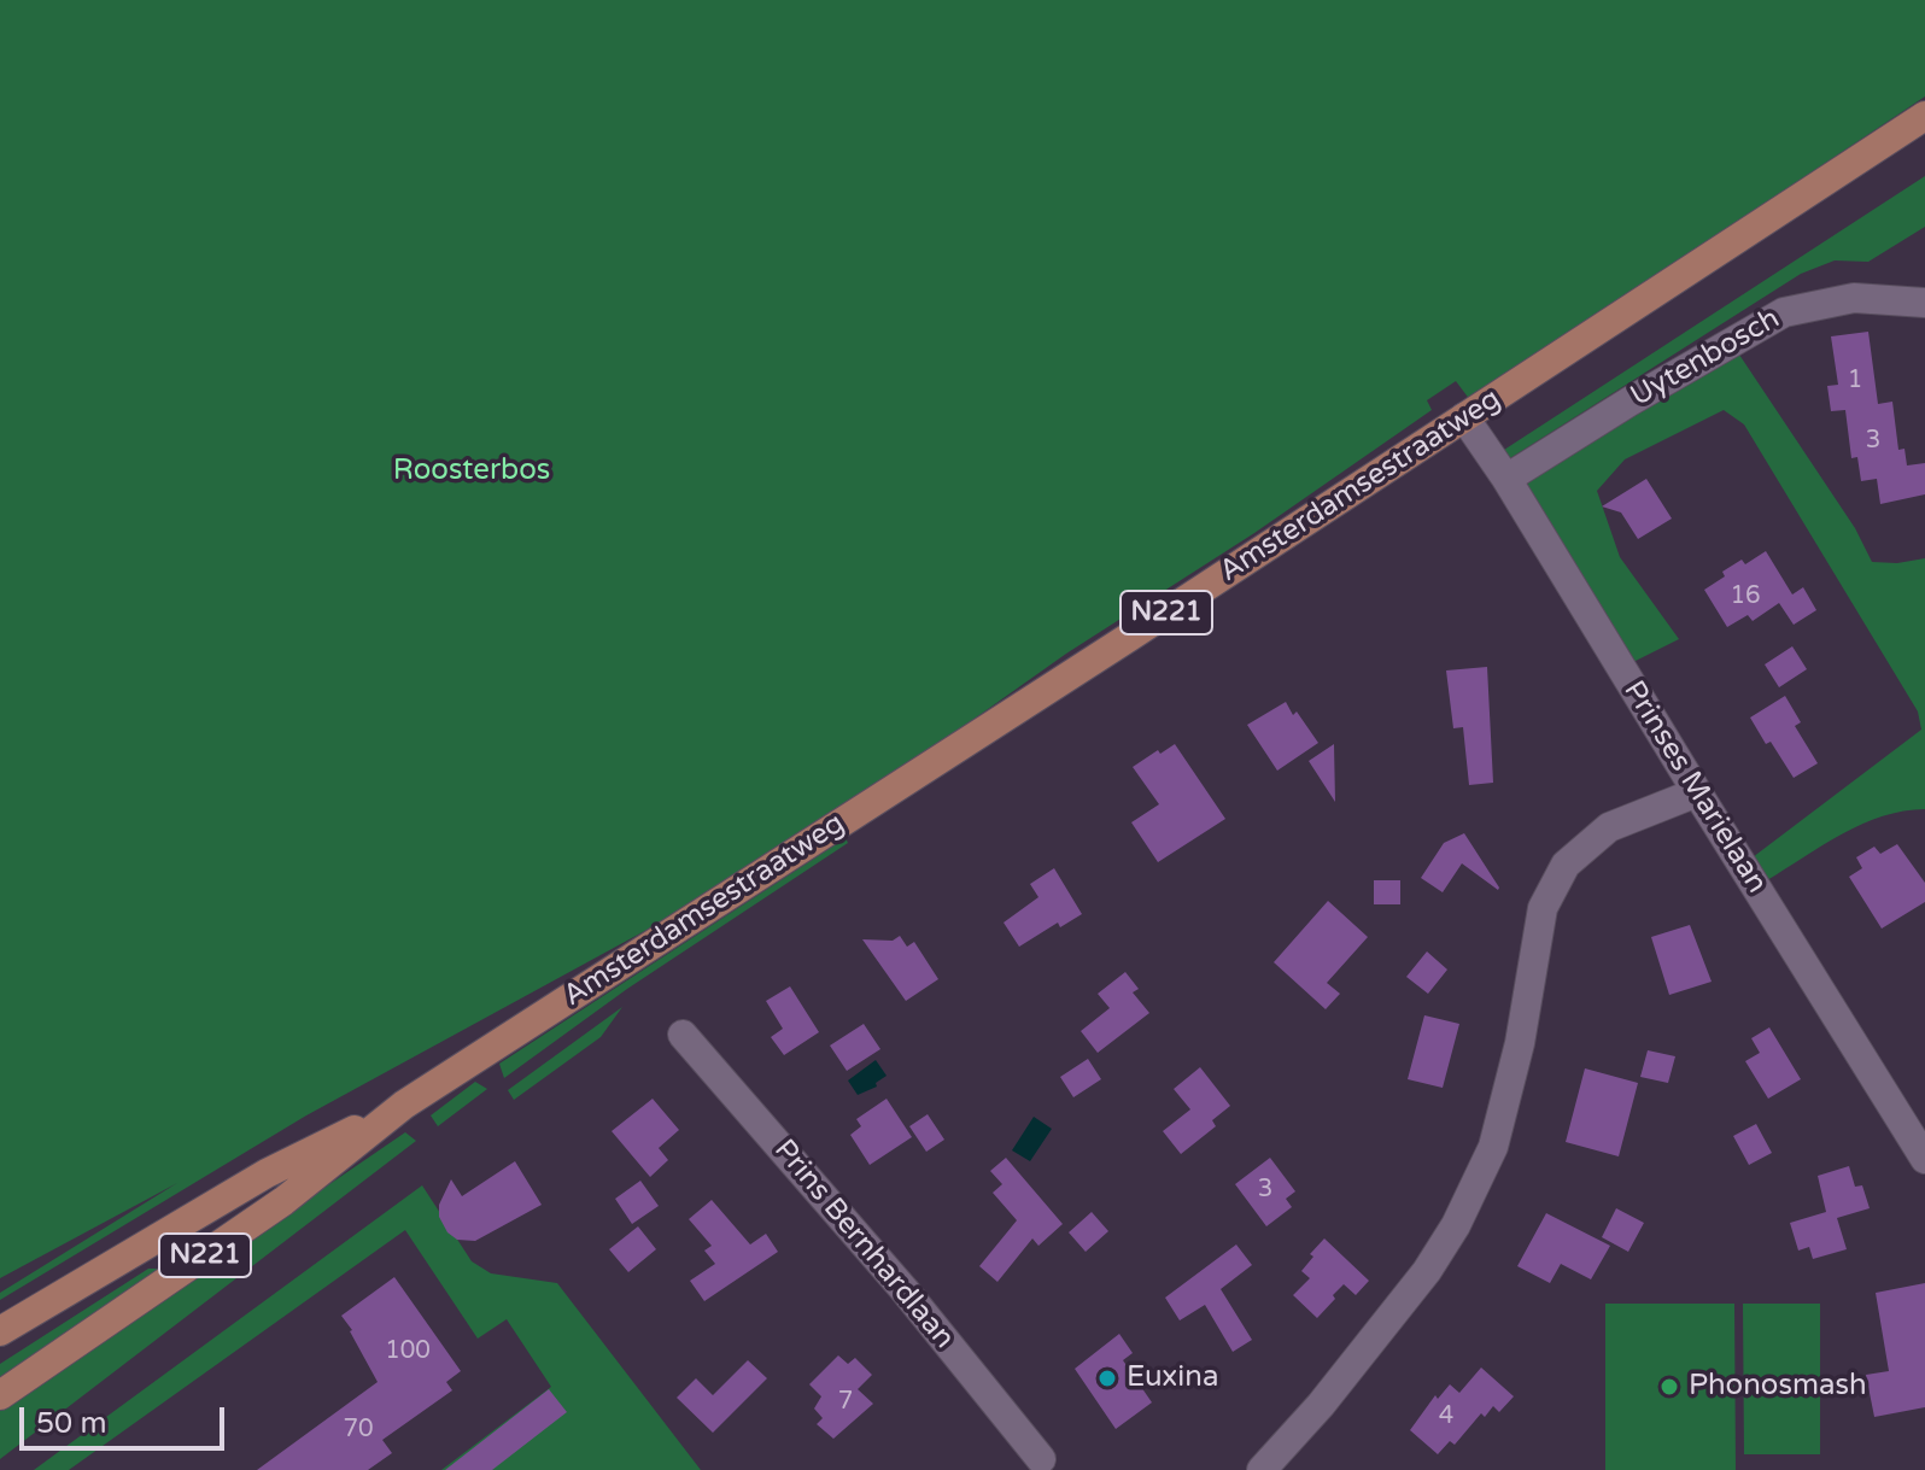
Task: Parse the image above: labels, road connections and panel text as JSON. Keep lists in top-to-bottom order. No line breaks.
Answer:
{"streets":{"main road":["Amsterdamsestraatweg","N221"],"street":["Uytenbosch","Prinses Marielaan","Prins Bernhardlaan"]},"crossings":[["Uytenbosch","Prinses Marielaan"],["Amsterdamsestraatweg","Prinses Marielaan"]],"parks":["Roosterbos"],"places":["Euxina","Phonosmash"],"house_numbers":["1","3","16","3","100","7","4","70"],"scale_bar":"50 m"}
